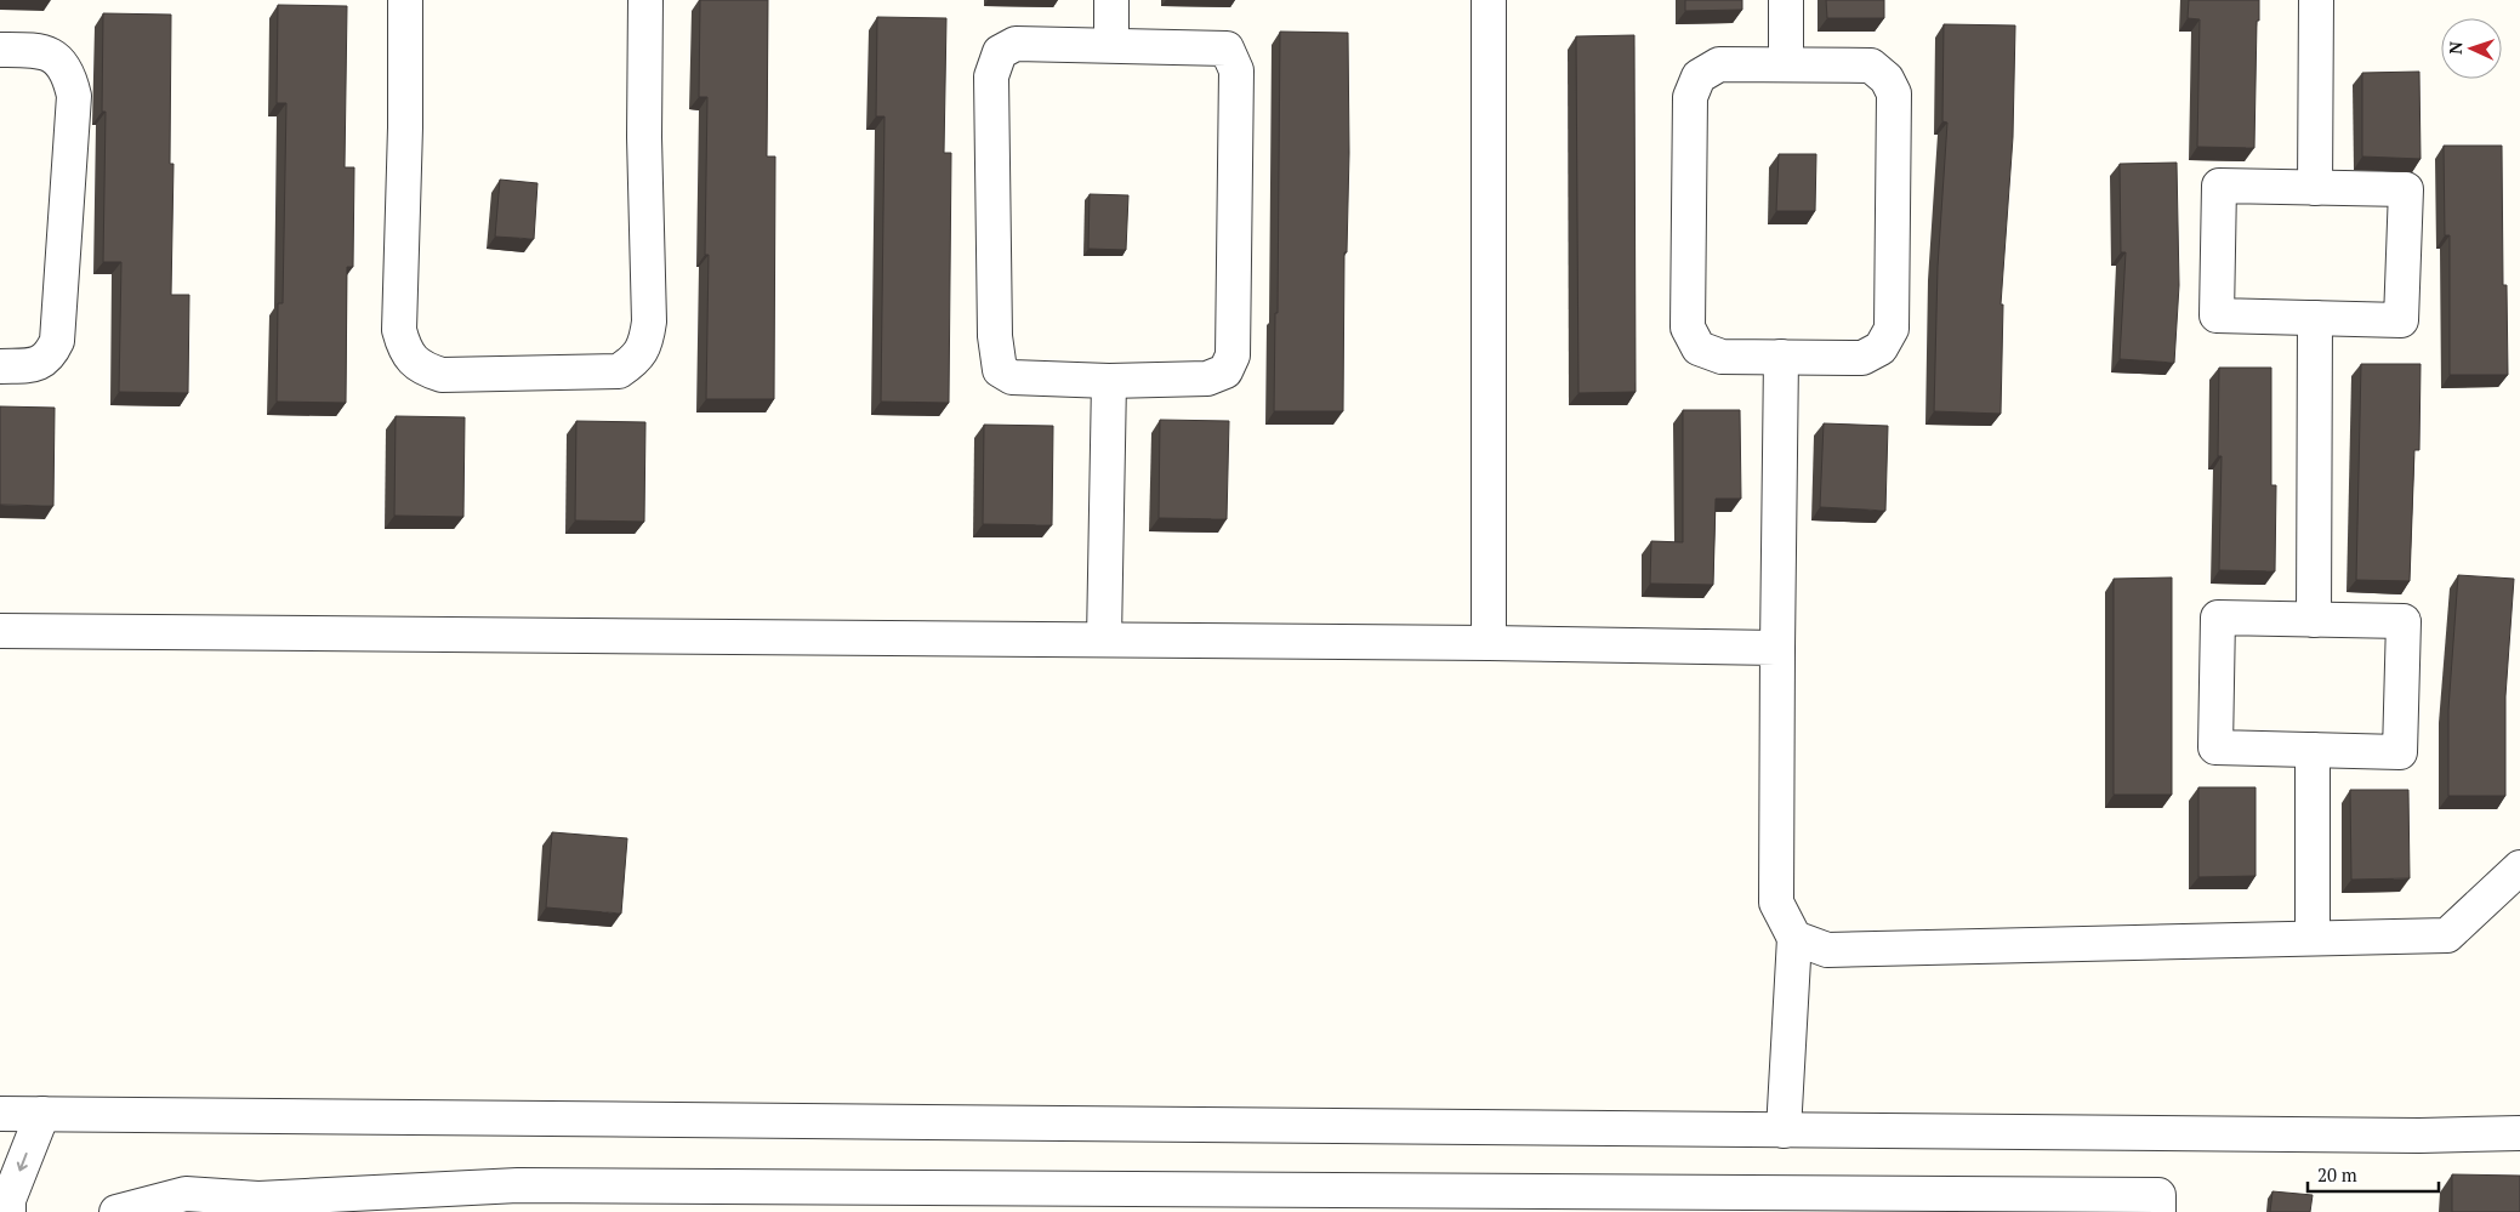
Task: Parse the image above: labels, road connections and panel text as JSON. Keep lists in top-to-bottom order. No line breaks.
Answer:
{"scale_bar":"20 m","north":"left"}
